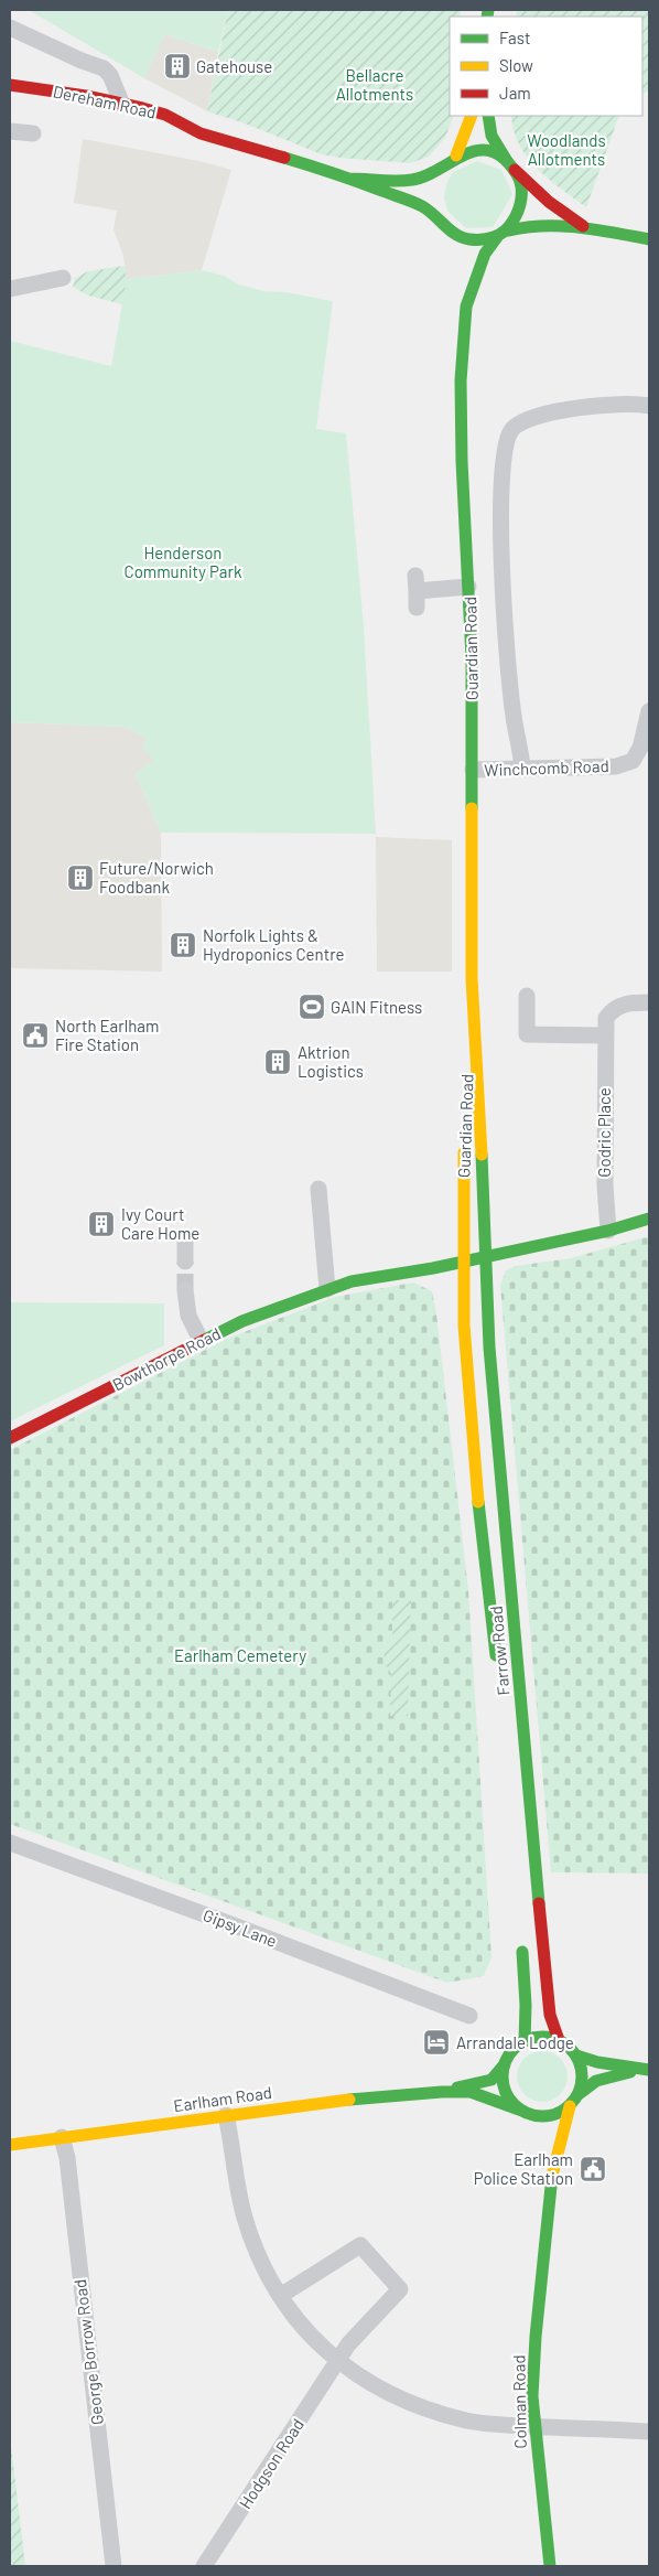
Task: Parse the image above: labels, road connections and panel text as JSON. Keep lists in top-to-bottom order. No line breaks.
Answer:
{"streets":{"main road":["Dereham Road","Guardian Road","Bowthorpe Road","Farrow Road","Earlham Road","Colman Road"],"street":["Winchcomb Road","Godric Place","Gipsy Lane","George Borrow Road","Hodgson Road"]},"crossings":[["Dereham Road","Guardian Road"],["Guardian Road","Winchcomb Road"],["Guardian Road","Bowthorpe Road"],["Guardian Road","Farrow Road"],["Godric Place","Bowthorpe Road"],["Bowthorpe Road","Farrow Road"],["Farrow Road","Earlham Road"],["Farrow Road","Colman Road"],["Earlham Road","George Borrow Road"],["Earlham Road","Colman Road"]],"parks":["Bellacre Allotments","Woodlands Allotments","Henderson Community Park","Earlham Cemetery"],"places":{"building":["Gatehouse","Future/Norwich Foodbank","Norfolk Lights & Hydroponics Centre","Aktrion Logistics","Ivy Court Care Home"],"sports":["GAIN Fitness"],"public building":["North Earlham Fire Station","Earlham Police Station"],"hotel":["Arrandale Lodge"]},"legend":["Fast","Slow","Jam"]}
